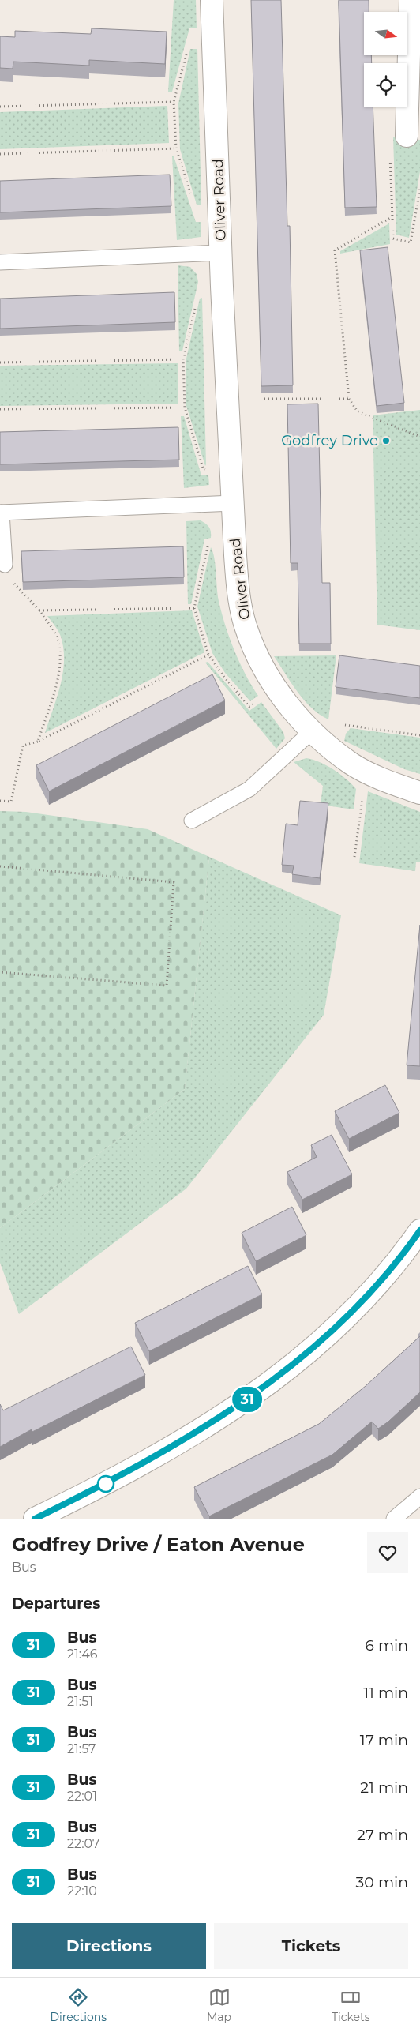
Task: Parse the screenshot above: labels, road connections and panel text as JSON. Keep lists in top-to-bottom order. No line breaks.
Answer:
{"streets":{"street":["Oliver Road"]},"places":["Godfrey Drive"],"lines":["bus line 31"],"north":"right","page":{"on_map":"31","heading":[["Godfrey Drive / Eaton Avenue","Bus"],"Departures"],"list":[{"mark":"31","name":"Bus","note":"21:46","value":"6 min"},{"mark":"31","name":"Bus","note":"21:51","value":"11 min"},{"mark":"31","name":"Bus","note":"21:57","value":"17 min"},{"mark":"31","name":"Bus","note":"22:01","value":"21 min"},{"mark":"31","name":"Bus","note":"22:07","value":"27 min"},{"mark":"31","name":"Bus","note":"22:10","value":"30 min"}],"buttons":["Directions","Tickets"],"tabs":["Directions","Map","Tickets"]}}
